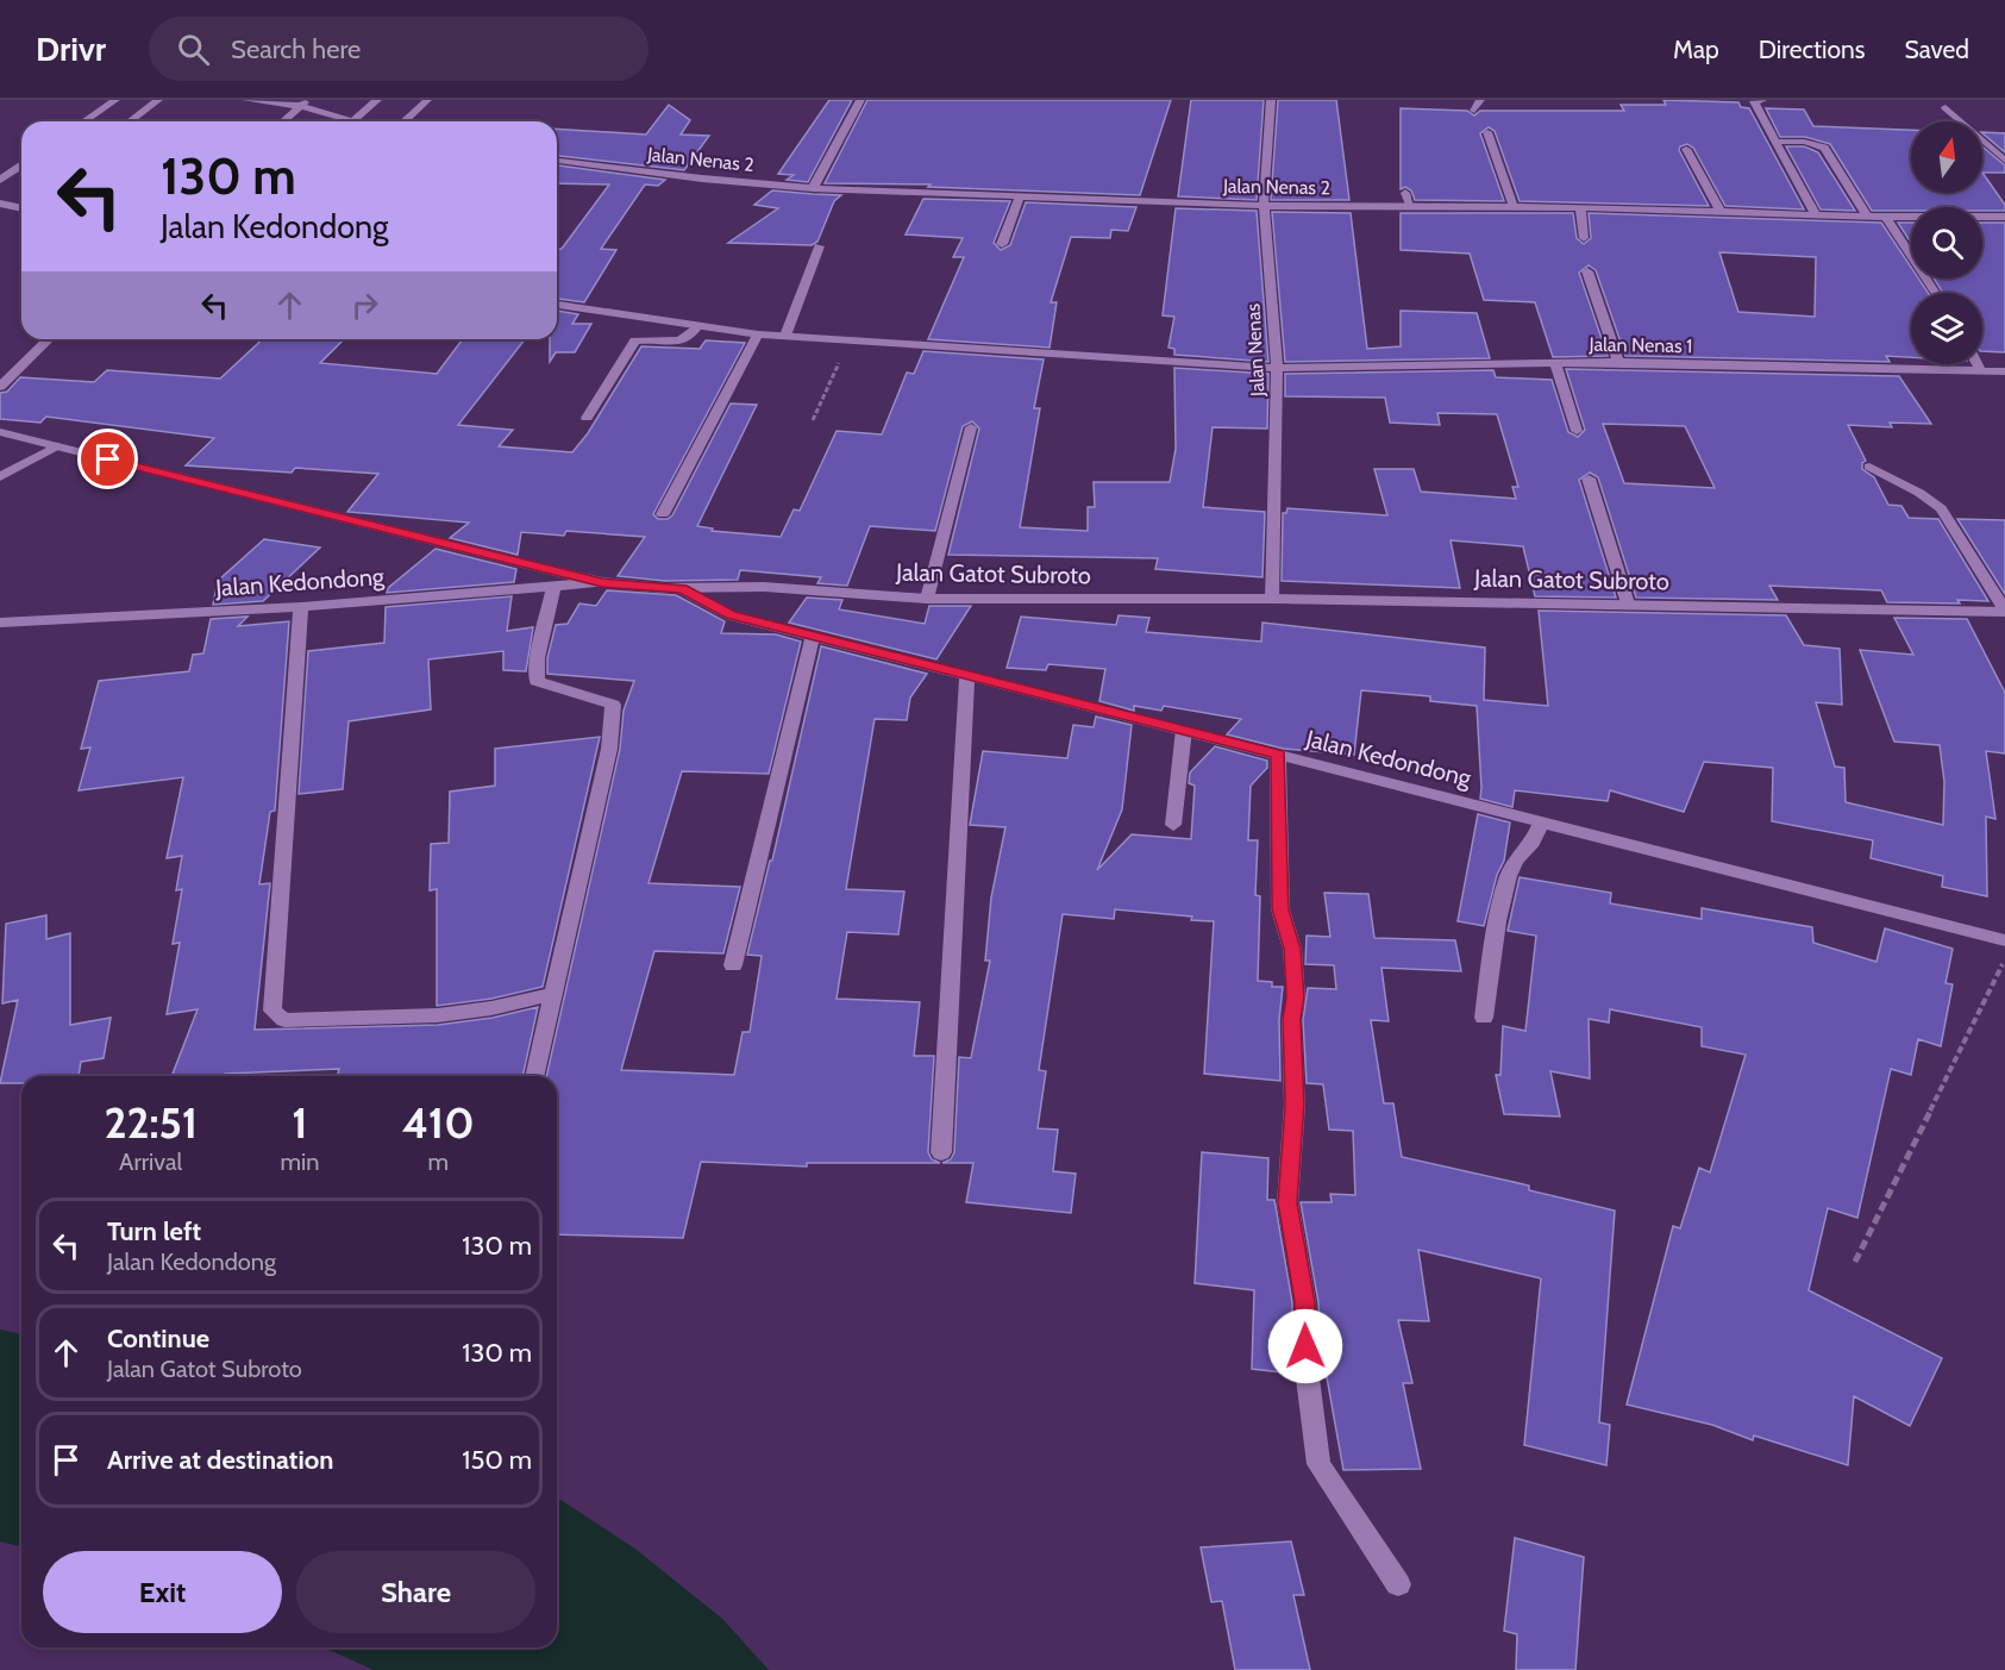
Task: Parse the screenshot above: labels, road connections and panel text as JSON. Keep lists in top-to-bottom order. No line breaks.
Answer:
{"streets":{"street":["Jalan Nenas 2","Jalan Nenas 1","Jalan Nenas","Jalan Gatot Subroto","Jalan Kedondong"]},"crossings":[["Jalan Nenas 2","Jalan Nenas"],["Jalan Nenas 1","Jalan Nenas"],["Jalan Nenas","Jalan Gatot Subroto"],["Jalan Gatot Subroto","Jalan Kedondong"]],"north":"top","page":{"header":"Drivr","search":"Search here","nav":["Map","Directions","Saved"],"turn":["130 m","Jalan Kedondong"],"eta":["22:51","Arrival","1","min","410","m"],"list":[{"name":"Turn left","note":"Jalan Kedondong","value":"130 m"},{"name":"Continue","note":"Jalan Gatot Subroto","value":"130 m"},{"name":"Arrive at destination","value":"150 m"}],"buttons":["Exit","Share"]}}
